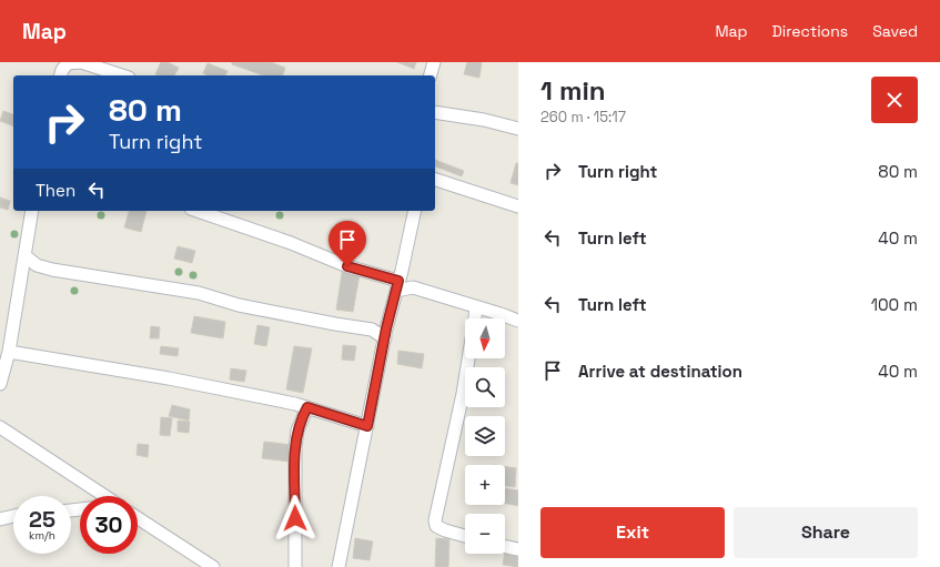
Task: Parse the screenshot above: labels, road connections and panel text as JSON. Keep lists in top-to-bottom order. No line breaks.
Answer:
{"north":"bottom","page":{"header":"Map","nav":["Map","Directions","Saved"],"heading":["1 min","260 m · 15:17"],"turn":["80 m","Turn right"],"list":[{"name":"Turn right","value":"80 m"},{"name":"Turn left","value":"40 m"},{"name":"Turn left","value":"100 m"},{"name":"Arrive at destination","value":"40 m"}],"then":"Then","map_buttons":["+","−"],"speed":"25 km/h","limit":"30","buttons":["Exit","Share"]}}
